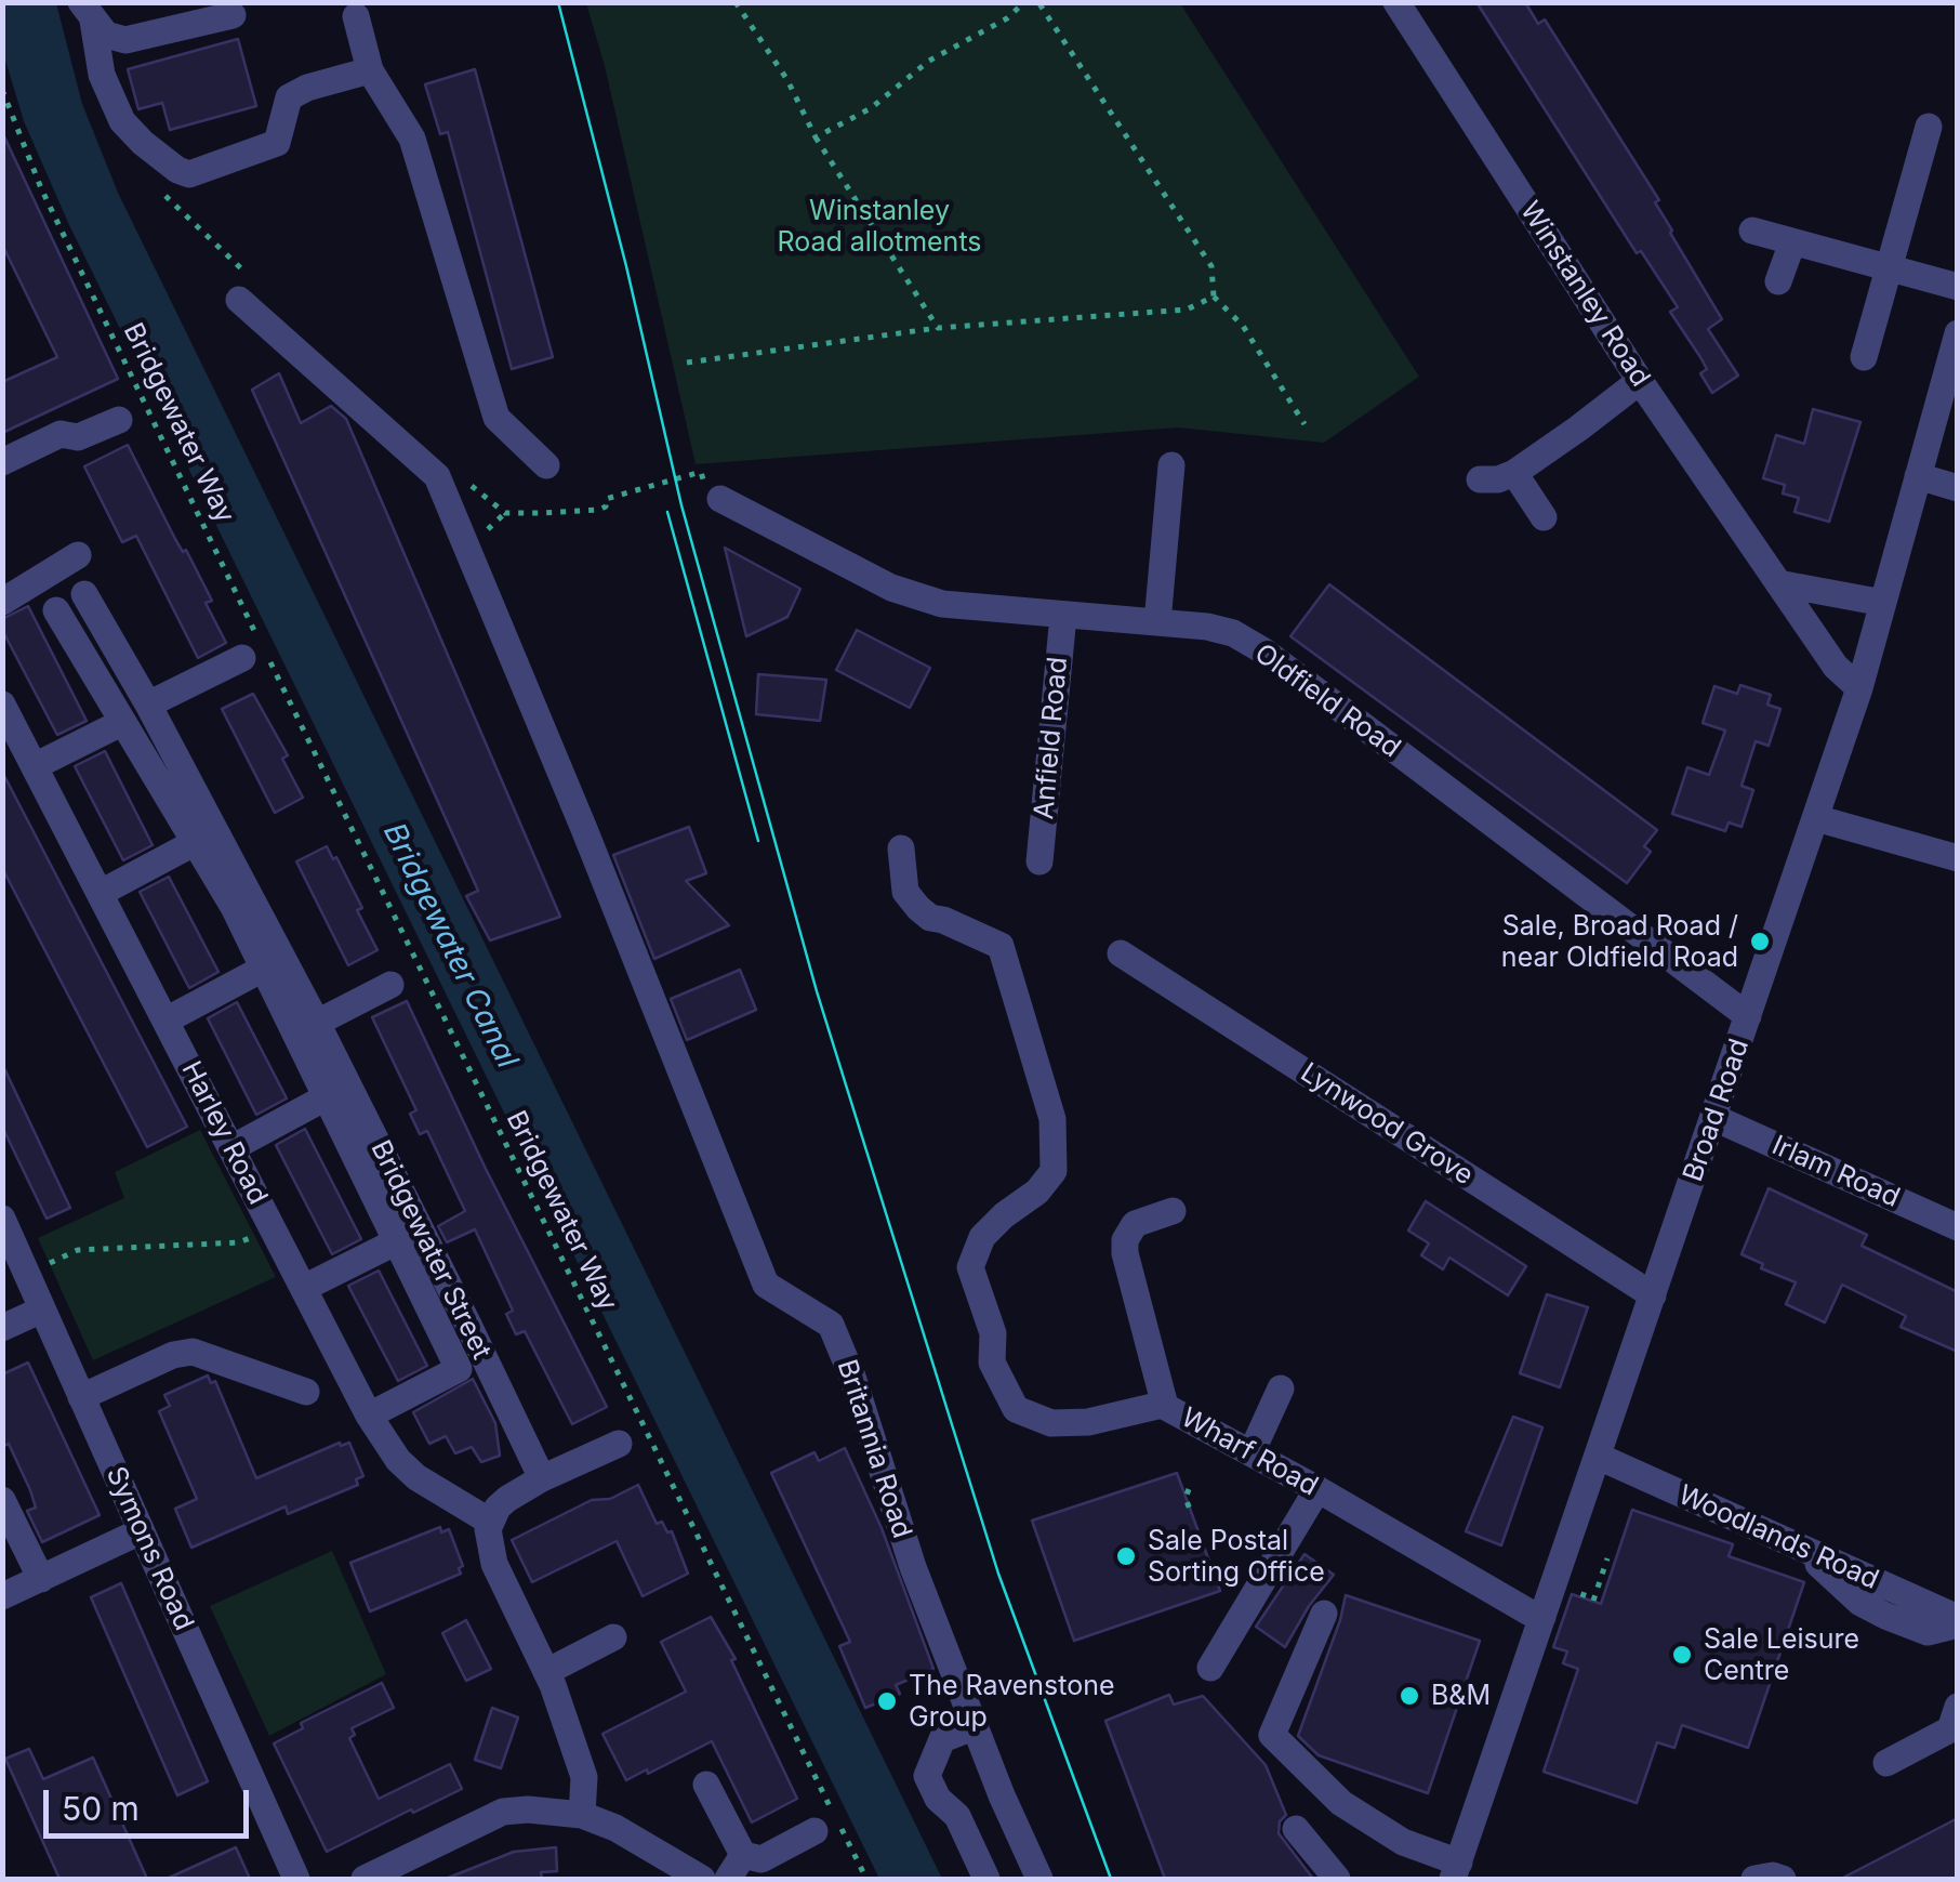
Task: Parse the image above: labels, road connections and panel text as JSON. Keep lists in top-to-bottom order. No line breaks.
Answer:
{"streets":{"street":["Winstanley Road","Oldfield Road","Anfield Road","Broad Road","Lynwood Grove","Harley Road","Irlam Road","Bridgewater Street","Britannia Road","Wharf Road","Woodlands Road","Symons Road"],"path":["Bridgewater Way"]},"crossings":[["Winstanley Road","Broad Road"],["Oldfield Road","Anfield Road"],["Oldfield Road","Broad Road"],["Broad Road","Lynwood Grove"],["Broad Road","Irlam Road"],["Broad Road","Wharf Road"],["Broad Road","Woodlands Road"]],"water":["Bridgewater Canal"],"parks":["Winstanley Road allotments"],"places":["Sale, Broad Road / near Oldfield Road","Sale Postal Sorting Office","Sale Leisure Centre","B&M","The Ravenstone Group"],"scale_bar":"50 m"}
